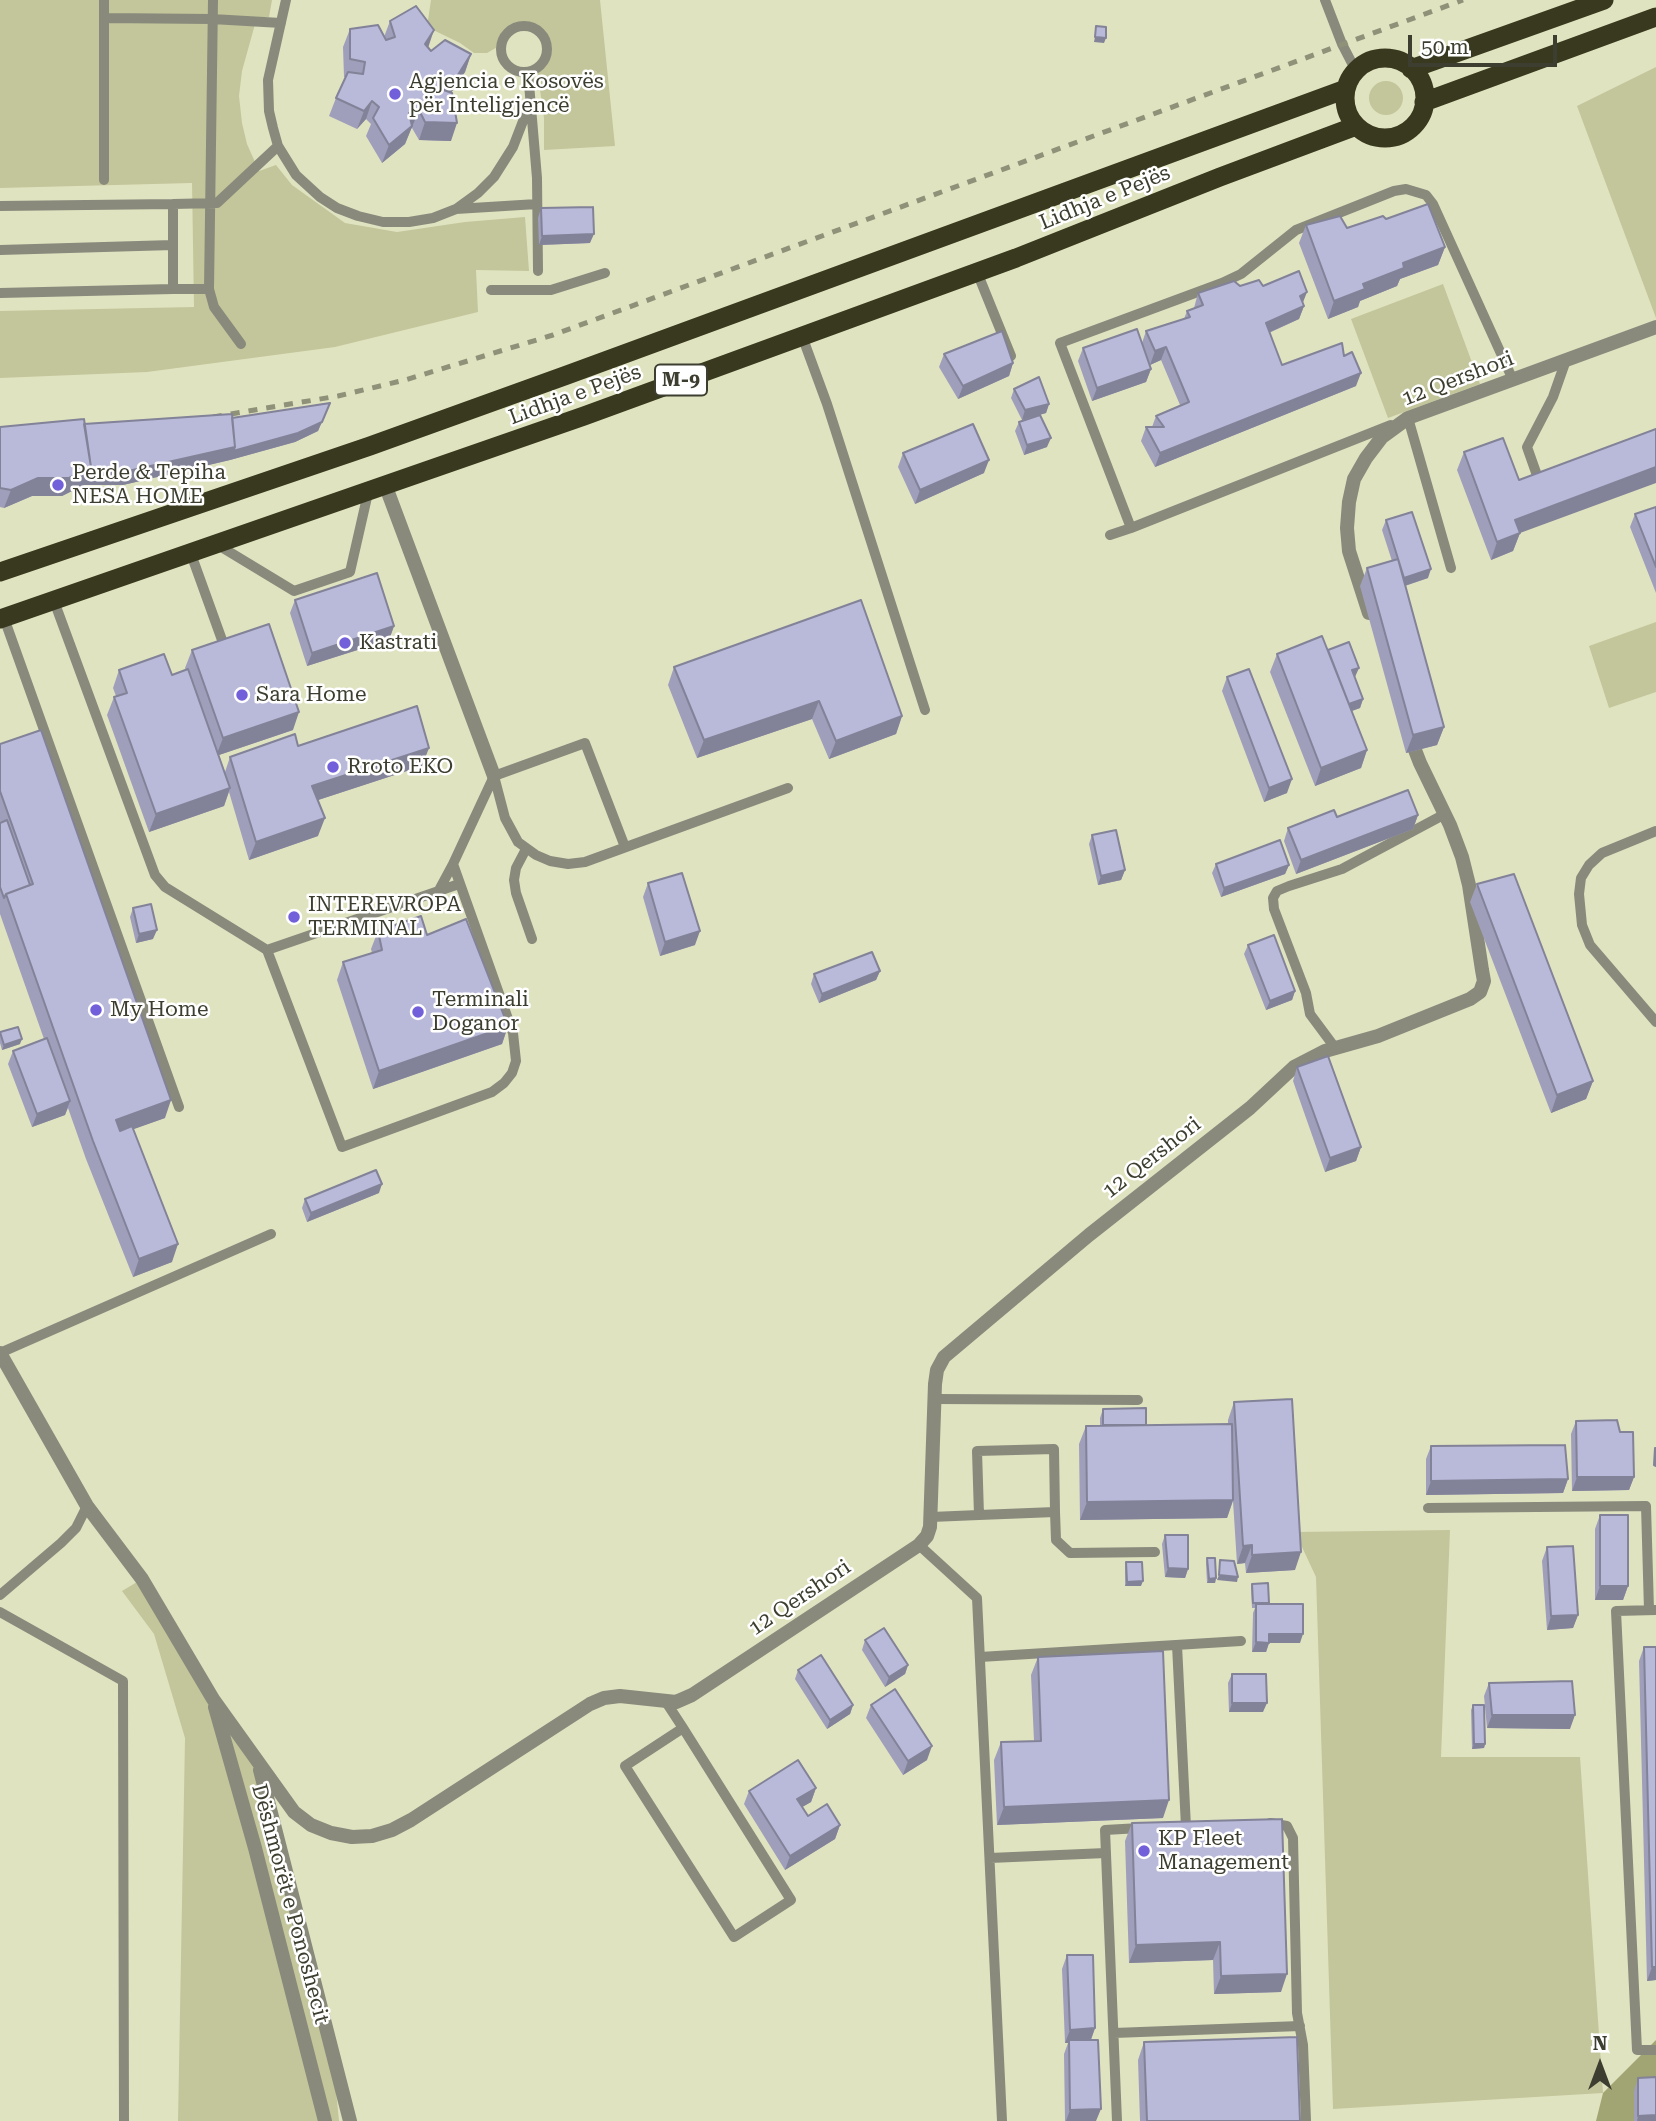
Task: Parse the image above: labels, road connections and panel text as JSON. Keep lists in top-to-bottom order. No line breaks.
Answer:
{"streets":{"highway":["Lidhja e Pejës","M-9"],"street":["12 Qershori","Dëshmorët e Ponoshecit"]},"crossings":[["12 Qershori","Dëshmorët e Ponoshecit"]],"places":["Agjencia e Kosovës për Inteligjencë","Perde & Tepiha NESA HOME","Kastrati","Sara Home","Rroto EKO","INTEREVROPA TERMINAL","My Home","Terminali Doganor","KP Fleet Management"],"scale_bar":"50 m","north":"top"}
